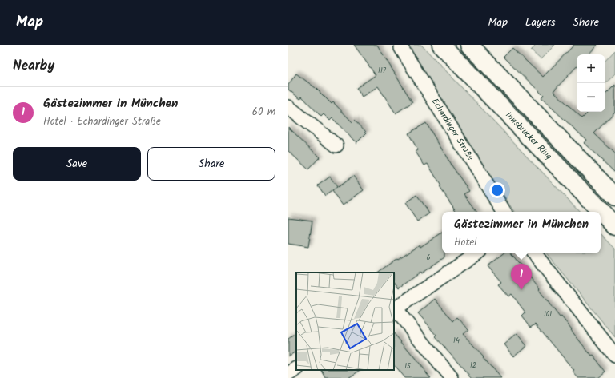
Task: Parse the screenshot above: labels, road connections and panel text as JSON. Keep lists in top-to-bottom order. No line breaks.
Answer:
{"streets":{"main road":["Innsbrucker Ring"],"street":["Echardinger Straße"]},"house_numbers":["117","6","101","14","12","15"],"page":{"header":"Map","nav":["Map","Layers","Share"],"heading":"Nearby","map_buttons":["+","−"],"list":[{"mark":"1","name":"Gästezimmer in München","note":"Hotel · Echardinger Straße","value":"60 m"}],"buttons":["Save","Share"],"popup":["Gästezimmer in München","Hotel"],"pins":"1"}}
